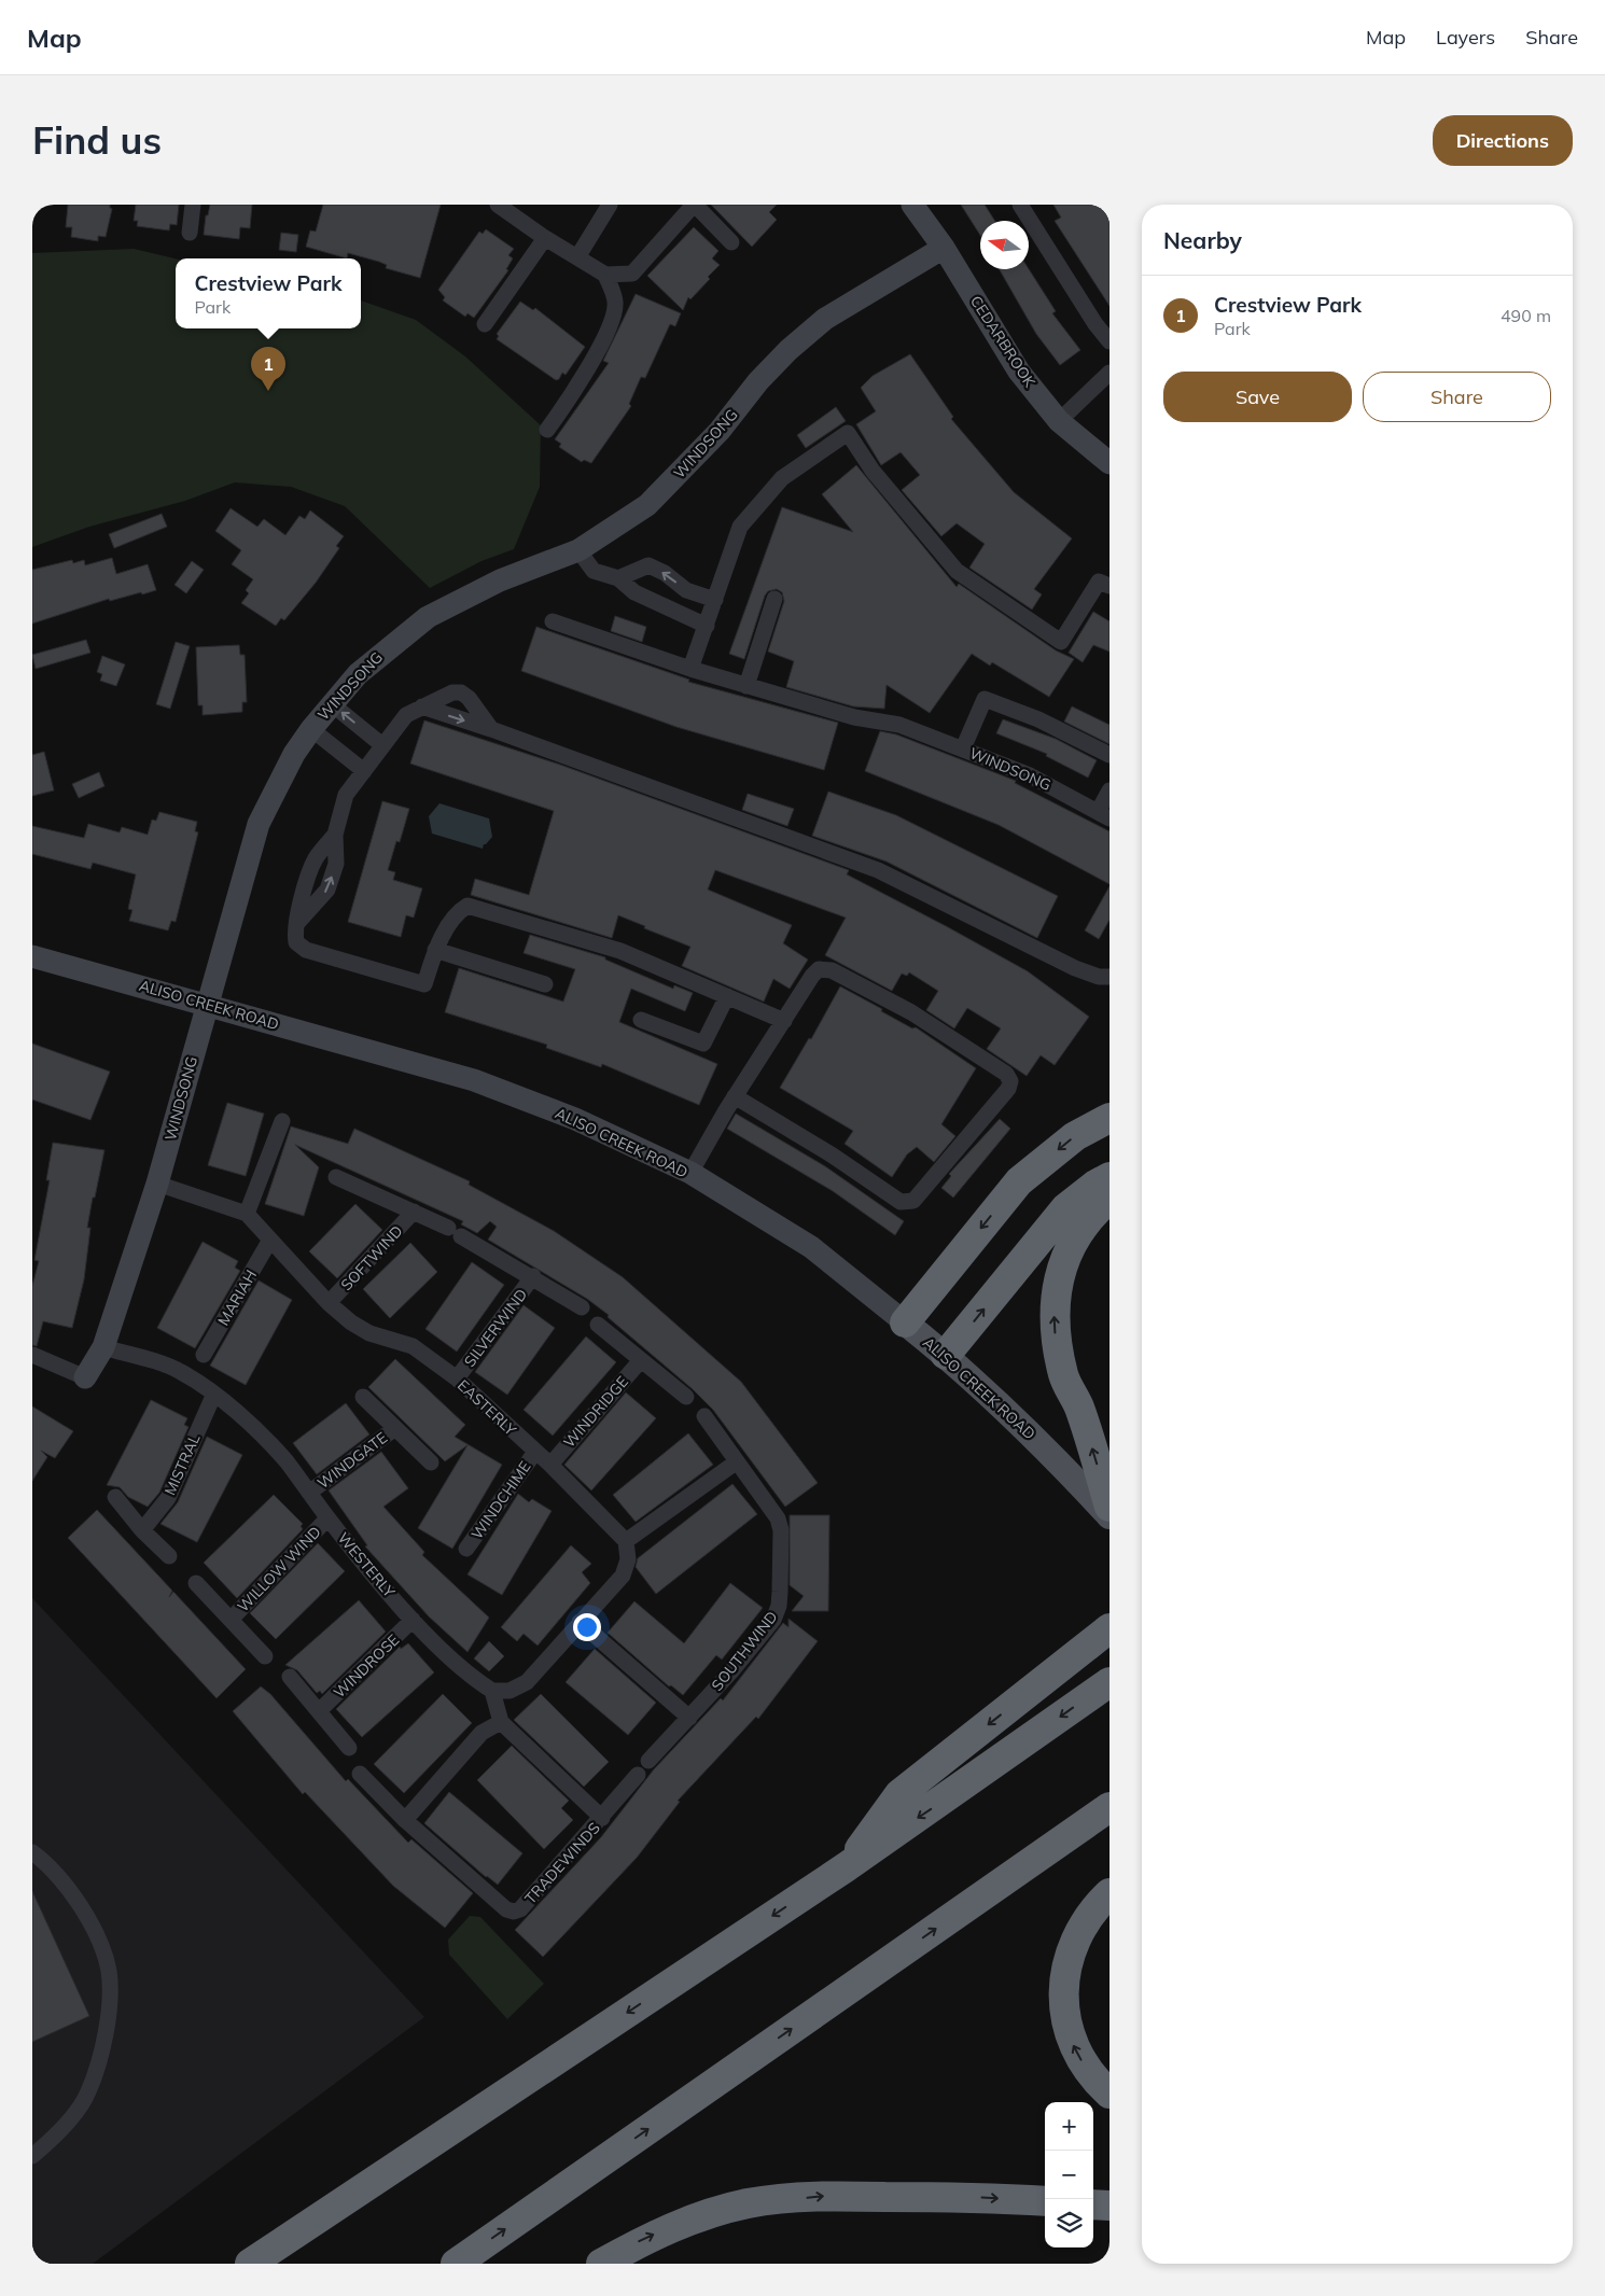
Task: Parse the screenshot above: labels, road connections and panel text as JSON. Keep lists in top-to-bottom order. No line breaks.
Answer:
{"streets":{"main road":["ALISO CREEK ROAD"],"street":["CEDARBROOK","WINDSONG","SOFTWIND","MARIAH","SILVERWIND","EASTERLY","WINDRIDGE","WINDGATE","MISTRAL","WINDCHIME","WESTERLY","WILLOW WIND","SOUTHWIND","WINDROSE","TRADEWINDS"]},"crossings":[["CEDARBROOK","WINDSONG"],["WINDSONG","ALISO CREEK ROAD"],["WINDSONG","EASTERLY"],["WINDSONG","WESTERLY"],["SOFTWIND","SILVERWIND"],["SOFTWIND","EASTERLY"],["MARIAH","EASTERLY"],["SILVERWIND","EASTERLY"],["EASTERLY","WINDRIDGE"],["EASTERLY","WINDCHIME"],["WINDGATE","WESTERLY"],["MISTRAL","WESTERLY"],["WESTERLY","WILLOW WIND"],["WESTERLY","WINDROSE"]],"north":"left","page":{"header":"Map","nav":["Map","Layers","Share"],"buttons":["Directions",["Save","Share"]],"title":"Find us","heading":"Nearby","popup":["Crestview Park","Park"],"list":[{"mark":"1","name":"Crestview Park","note":"Park","value":"490 m"}],"pins":"1","map_buttons":["+","−"]}}
